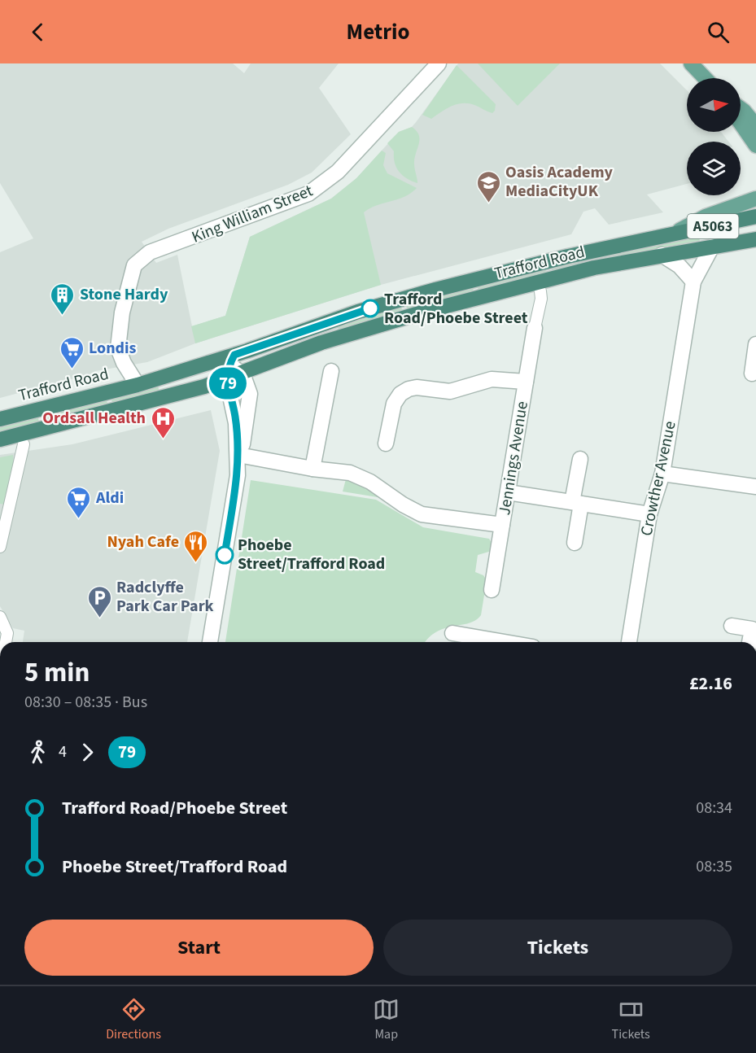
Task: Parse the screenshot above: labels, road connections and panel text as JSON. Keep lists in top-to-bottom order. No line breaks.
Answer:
{"streets":{"highway":["A5063","Trafford Road"],"street":["King William Street","Jennings Avenue","Crowther Avenue"]},"crossings":[["King William Street","Trafford Road"],["Trafford Road","Crowther Avenue"]],"places":{"school or university":["Oasis Academy MediaCityUK"],"other":["Trafford Road/Phoebe Street","Phoebe Street/Trafford Road"],"building":["Stone Hardy"],"supermarket":["Londis","Aldi"],"hospital":["Ordsall Health"],"restaurant":["Nyah Cafe"],"parking":["Radclyffe Park Car Park"]},"lines":["bus line 79"],"north":"right","page":{"header":"Metrio","on_map":"79","heading":["5 min","08:30 – 08:35 · Bus","£2.16"],"legs":["4","79"],"list":[{"name":"Trafford Road/Phoebe Street","value":"08:34"},{"name":"Phoebe Street/Trafford Road","value":"08:35"}],"buttons":["Start","Tickets"],"tabs":["Directions","Map","Tickets"]}}
